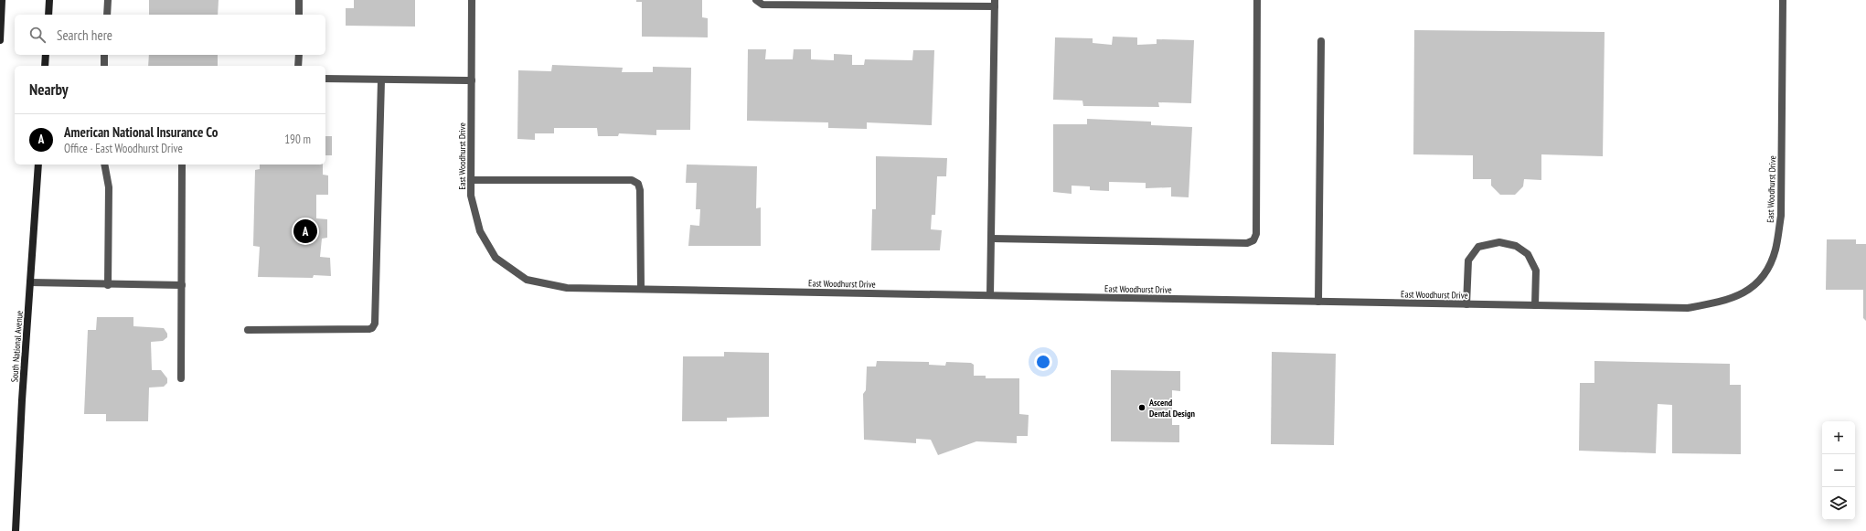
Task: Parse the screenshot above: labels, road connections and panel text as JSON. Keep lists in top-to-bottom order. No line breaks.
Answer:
{"streets":{"main road":["South National Avenue"],"street":["East Woodhurst Drive"]},"places":["Ascend Dental Design"],"page":{"search":"Search here","heading":"Nearby","list":[{"mark":"A","name":"American National Insurance Co","note":"Office · East Woodhurst Drive","value":"190 m"}],"pins":"A","map_buttons":["+","−"]}}
